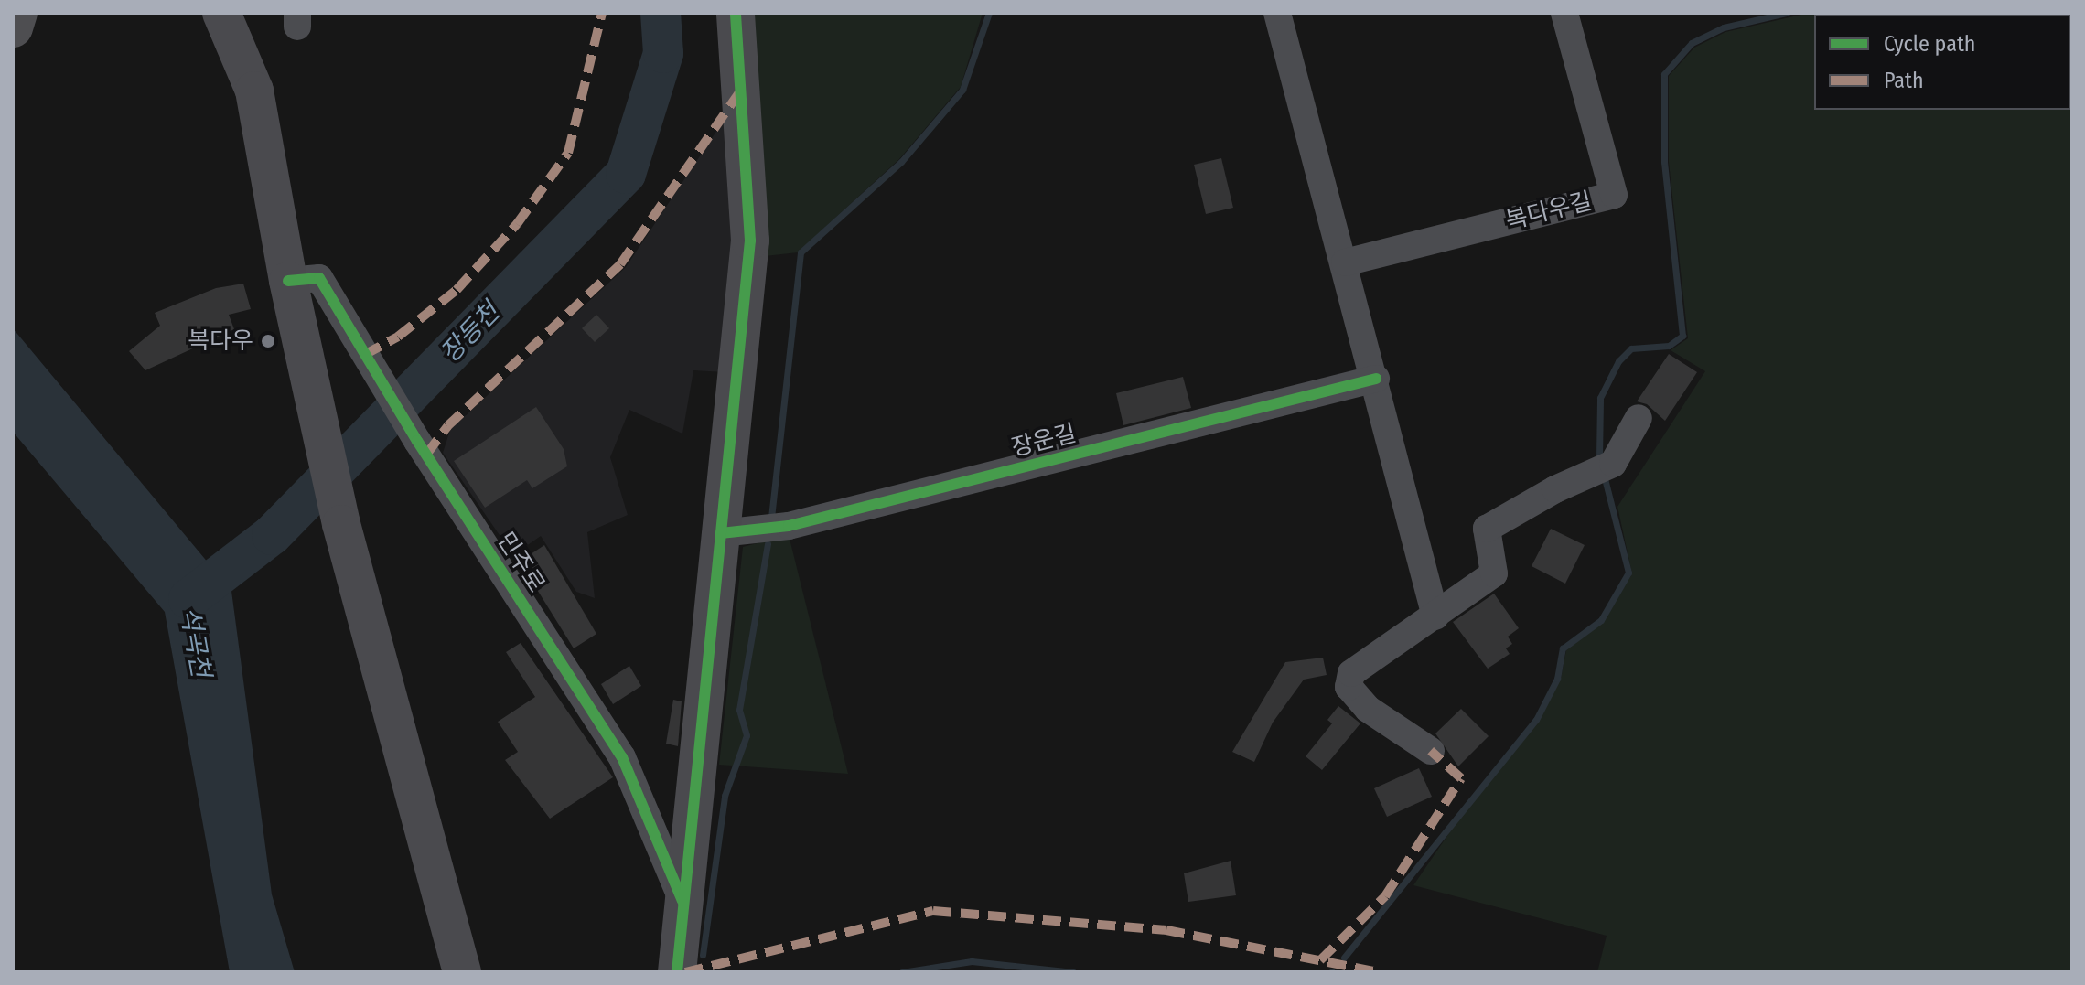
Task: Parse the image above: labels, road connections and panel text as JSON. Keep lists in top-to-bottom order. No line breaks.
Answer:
{"streets":{"street":["복다우길","장운길","민주로"]},"water":["장등천","석곡천"],"places":["복다우"],"legend":["Cycle path","Path"]}
